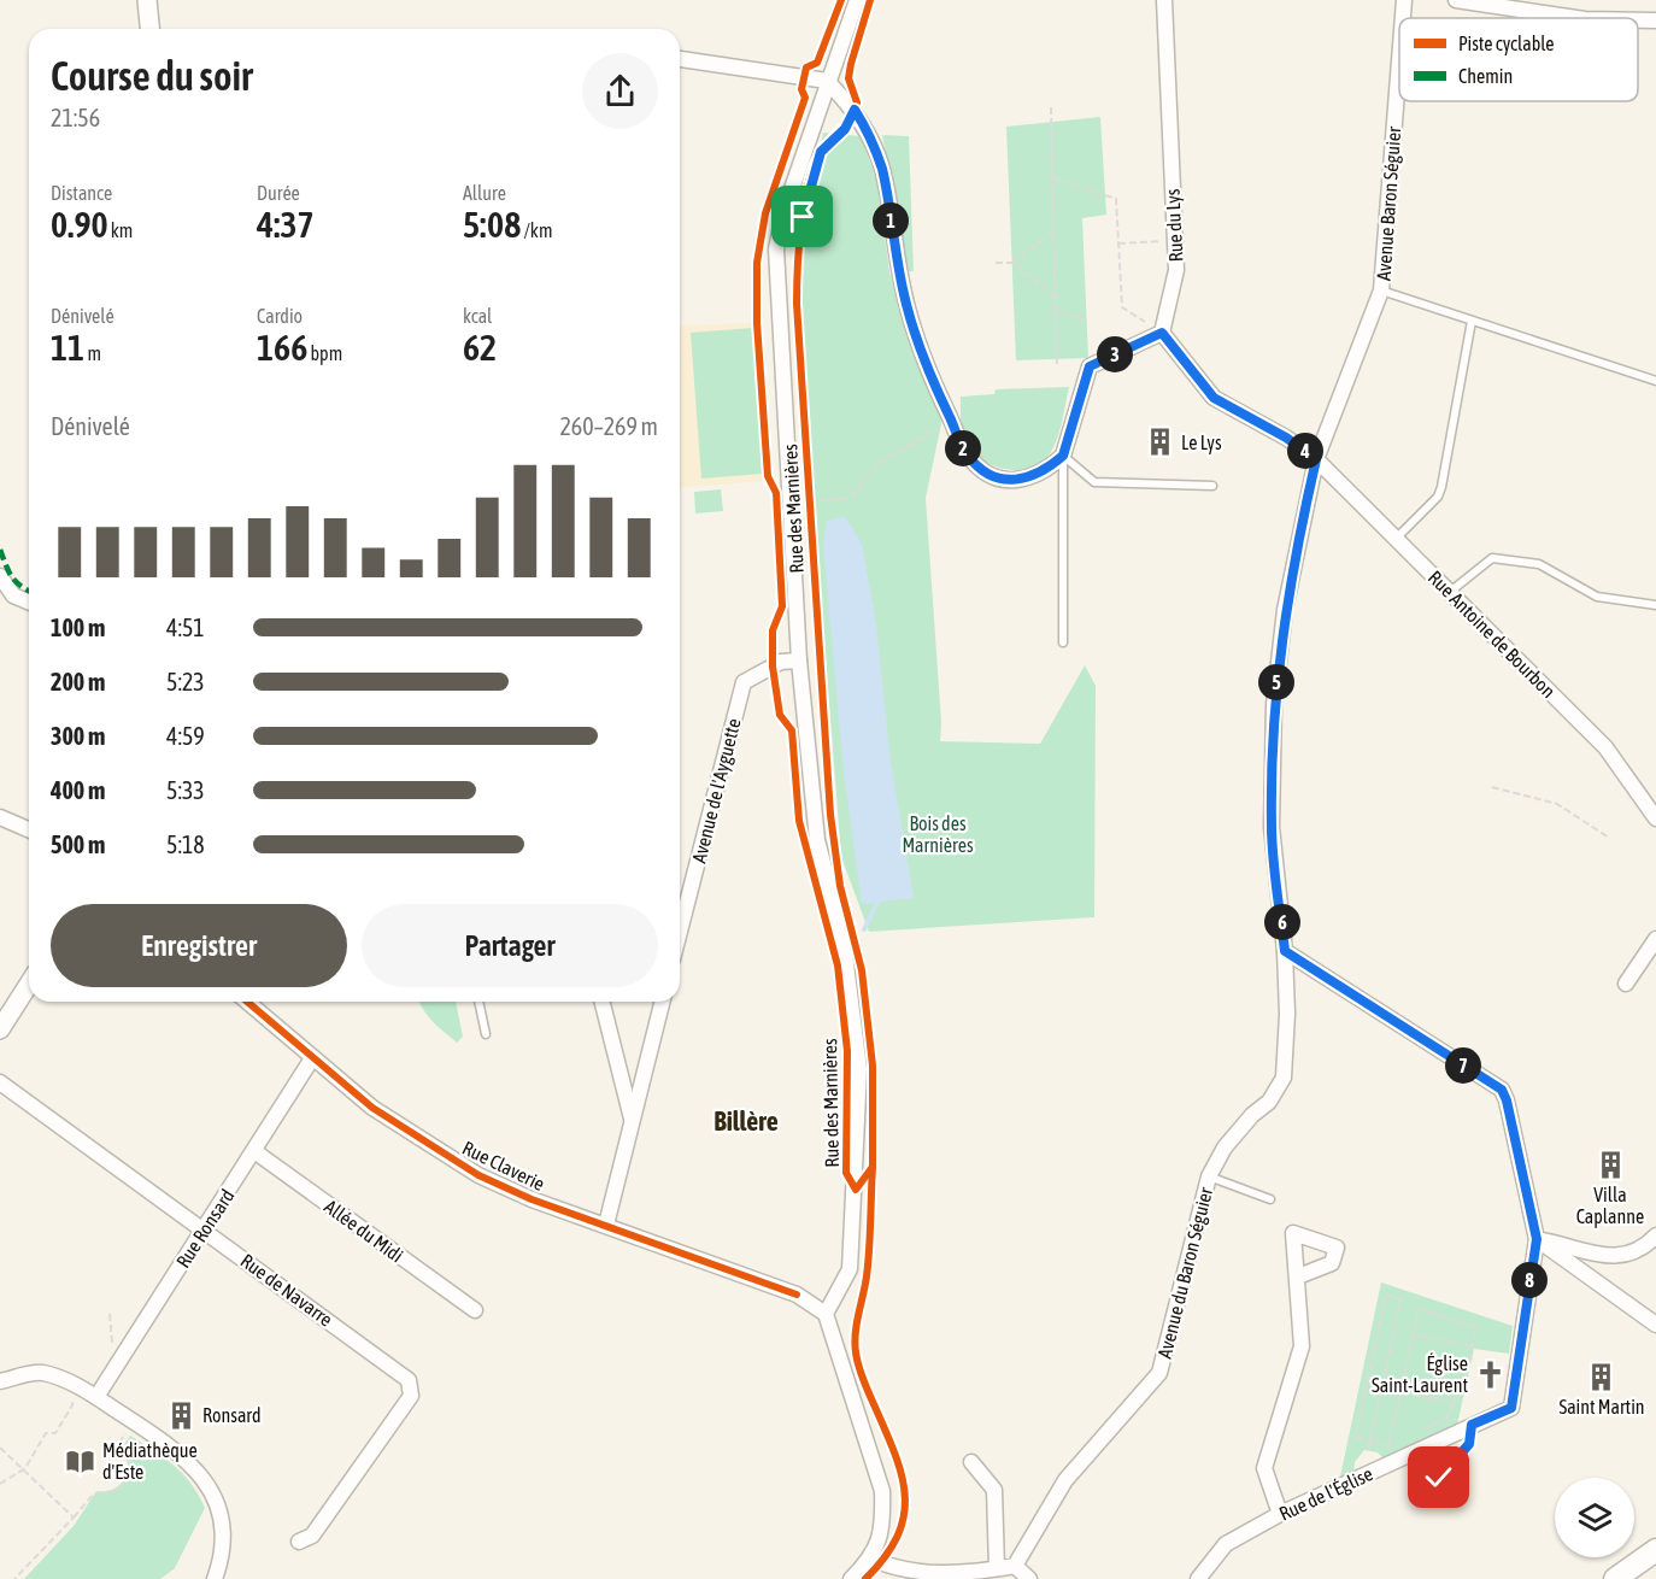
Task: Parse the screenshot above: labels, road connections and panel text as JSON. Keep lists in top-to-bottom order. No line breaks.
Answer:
{"streets":{"street":["Avenue Baron Séguier","Rue du Lys","Rue des Marnières","Rue Antoine de Bourbon","Avenue de l'Ayguette","Rue Claverie","Rue Ronsard","Allée du Midi","Avenue du Baron Séguier","Rue de Navarre","Rue de l'Église"]},"crossings":[["Avenue Baron Séguier","Rue Antoine de Bourbon"],["Avenue Baron Séguier","Avenue du Baron Séguier"],["Rue des Marnières","Avenue de l'Ayguette"],["Rue des Marnières","Rue Claverie"],["Rue Claverie","Rue Ronsard"],["Rue Ronsard","Allée du Midi"],["Rue Ronsard","Rue de Navarre"]],"districts":["Billère"],"parks":["Bois des Marnières"],"places":{"building":["Le Lys","Villa Caplanne","Saint Martin","Ronsard"],"church":["Église Saint-Laurent"],"library":["Médiathèque d'Este"]},"legend":["Piste cyclable","Chemin"],"page":{"heading":["Course du soir","21:56"],"stats":[["Distance","0.90 km"],["Durée","4:37"],["Allure","5:08 /km"],["Dénivelé","11 m"],["Cardio","166 bpm"],["kcal","62"]],"pins":["1","3","2","4","5","6","7","8"],"chart":["Dénivelé","260–269 m"],"list":[{"name":"100 m","note":"4:51"},{"name":"200 m","note":"5:23"},{"name":"300 m","note":"4:59"},{"name":"400 m","note":"5:33"},{"name":"500 m","note":"5:18"}],"buttons":["Enregistrer","Partager"]}}
